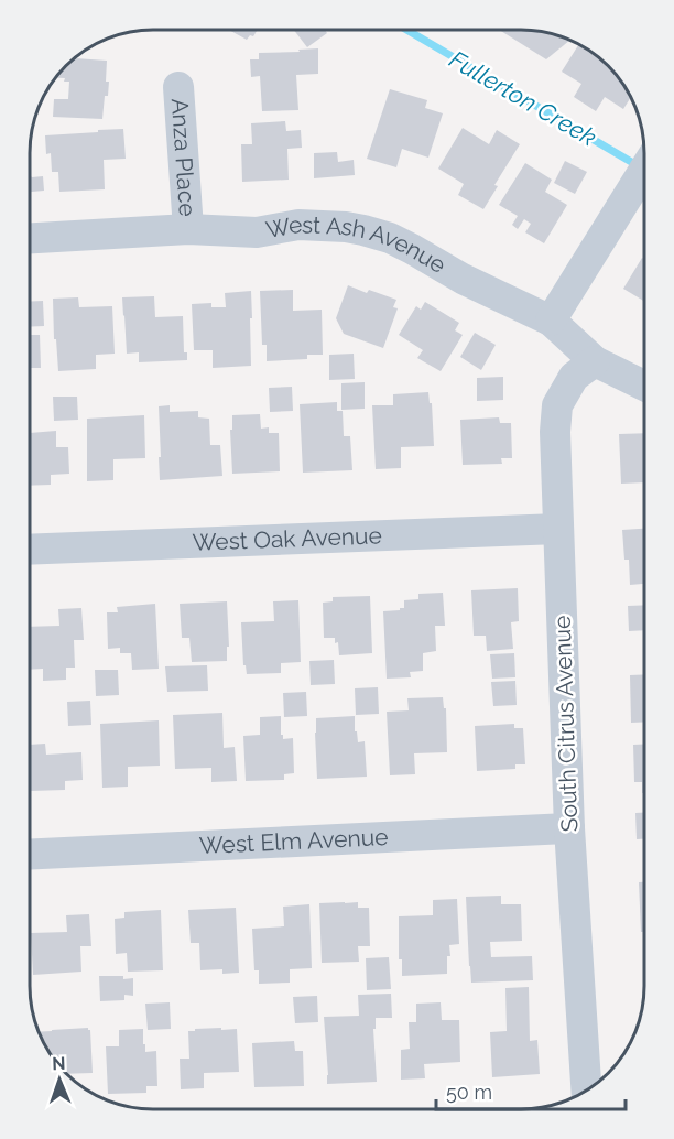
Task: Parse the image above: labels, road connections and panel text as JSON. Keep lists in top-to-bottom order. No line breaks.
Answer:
{"streets":{"street":["Anza Place","West Ash Avenue","West Oak Avenue","South Citrus Avenue","West Elm Avenue"]},"crossings":[["Anza Place","West Ash Avenue"],["West Ash Avenue","South Citrus Avenue"],["West Oak Avenue","South Citrus Avenue"],["South Citrus Avenue","West Elm Avenue"]],"water":["Fullerton Creek"],"scale_bar":"50 m","north":"top"}
